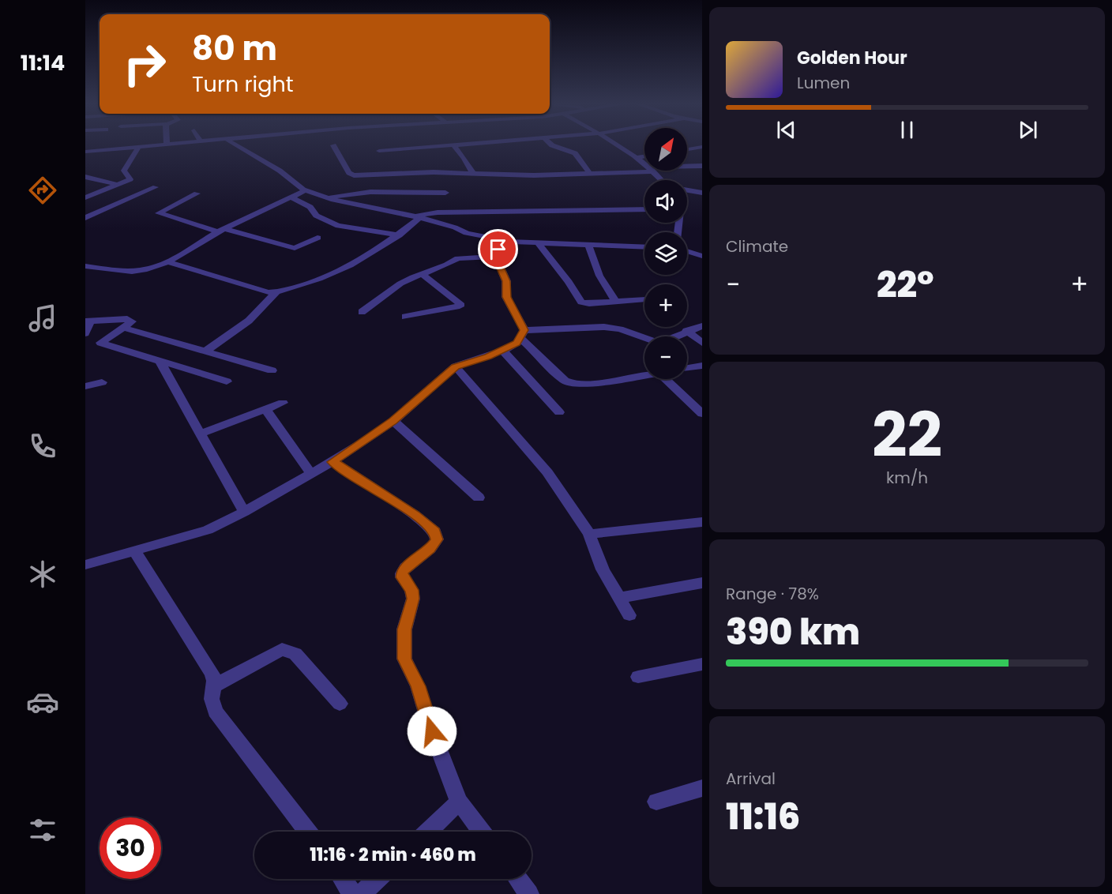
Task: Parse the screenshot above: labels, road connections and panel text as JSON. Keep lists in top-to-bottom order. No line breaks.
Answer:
{"north":"top right","page":{"tabs":"11:14","turn":["80 m","Turn right"],"song":["Golden Hour","Lumen"],"map_buttons":["+","−"],"tile":["Climate",["22","km/h"],["Range · 78%","390 km"],["Arrival","11:16"]],"heat":["−","22°","+"],"limit":"30","trip":"11:16 · 2 min · 460 m"}}
